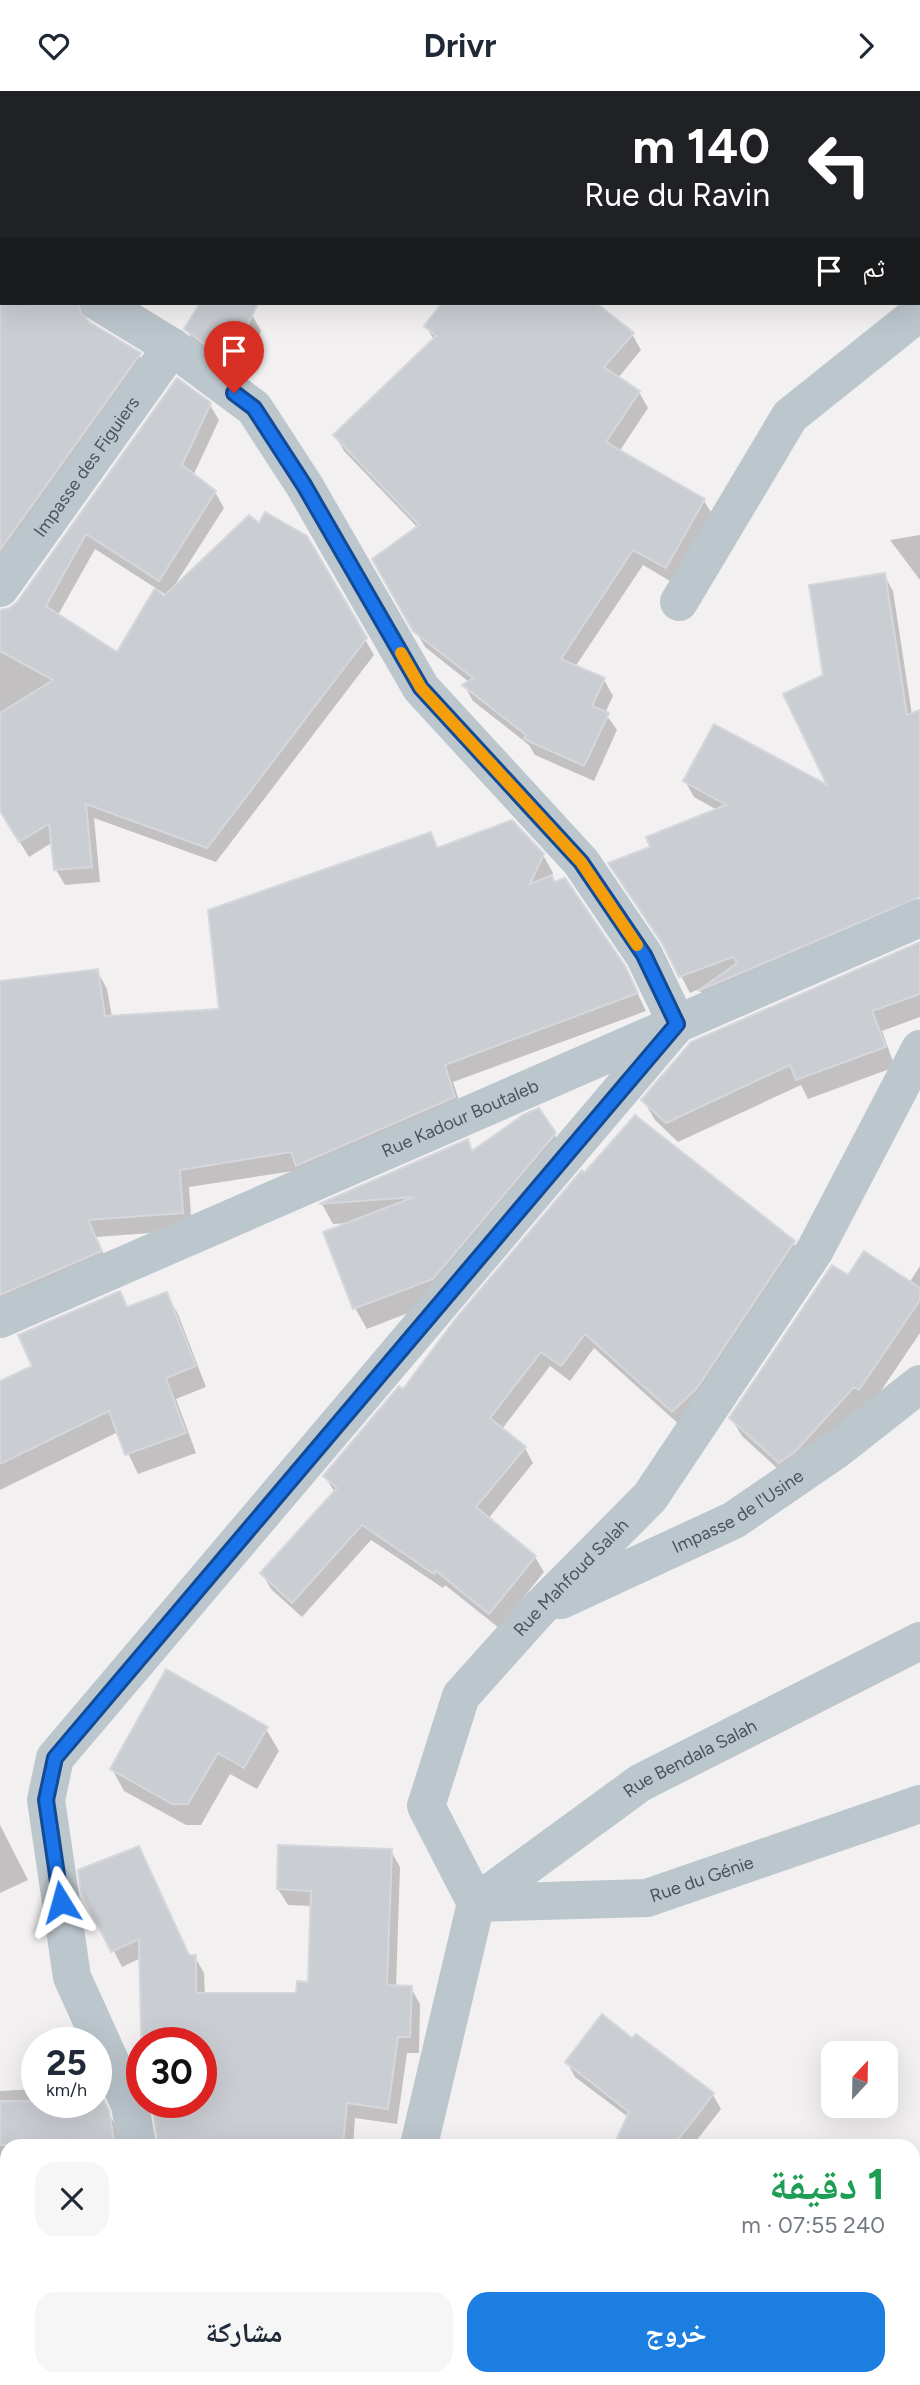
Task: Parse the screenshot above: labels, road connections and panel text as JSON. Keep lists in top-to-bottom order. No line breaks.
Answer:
{"streets":{"street":["Impasse des Figuiers","Rue Kadour Boutaleb","Impasse de l'Usine","Rue Mahfoud Salah","Rue Bendala Salah","Rue du Génie"]},"crossings":[["Impasse de l'Usine","Rue Mahfoud Salah"],["Rue Mahfoud Salah","Rue Bendala Salah"],["Rue Mahfoud Salah","Rue du Génie"],["Rue Bendala Salah","Rue du Génie"]],"north":"top","page":{"header":"Drivr","turn":["140 m","Rue du Ravin"],"then":"ثم","speed":"25 km/h","limit":"30","heading":["1 دقيقة","240 m · 07:55"],"buttons":["خروج","مشاركة"]}}
